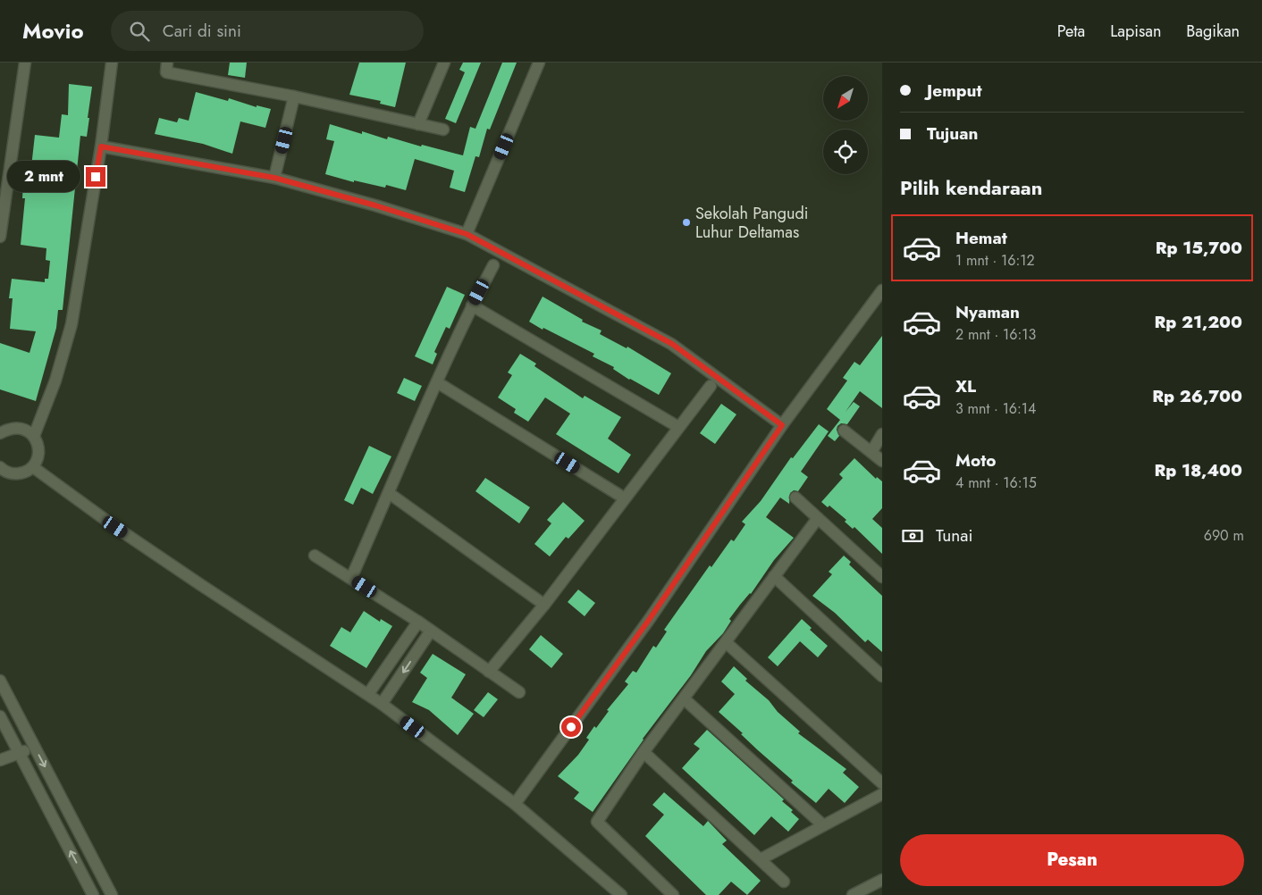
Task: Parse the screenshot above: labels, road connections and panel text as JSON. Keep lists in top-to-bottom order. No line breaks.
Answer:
{"places":["Sekolah Pangudi Luhur Deltamas"],"north":"bottom left","page":{"header":"Movio","search":"Cari di sini","nav":["Peta","Lapisan","Bagikan"],"banner":["Jemput","Tujuan"],"bubble":"2 mnt","heading":"Pilih kendaraan","list":[{"name":"Hemat","note":"1 mnt · 16:12","value":"Rp 15,700"},{"name":"Nyaman","note":"2 mnt · 16:13","value":"Rp 21,200"},{"name":"XL","note":"3 mnt · 16:14","value":"Rp 26,700"},{"name":"Moto","note":"4 mnt · 16:15","value":"Rp 18,400"}],"pay":["Tunai","690 m"],"buttons":"Pesan"}}
